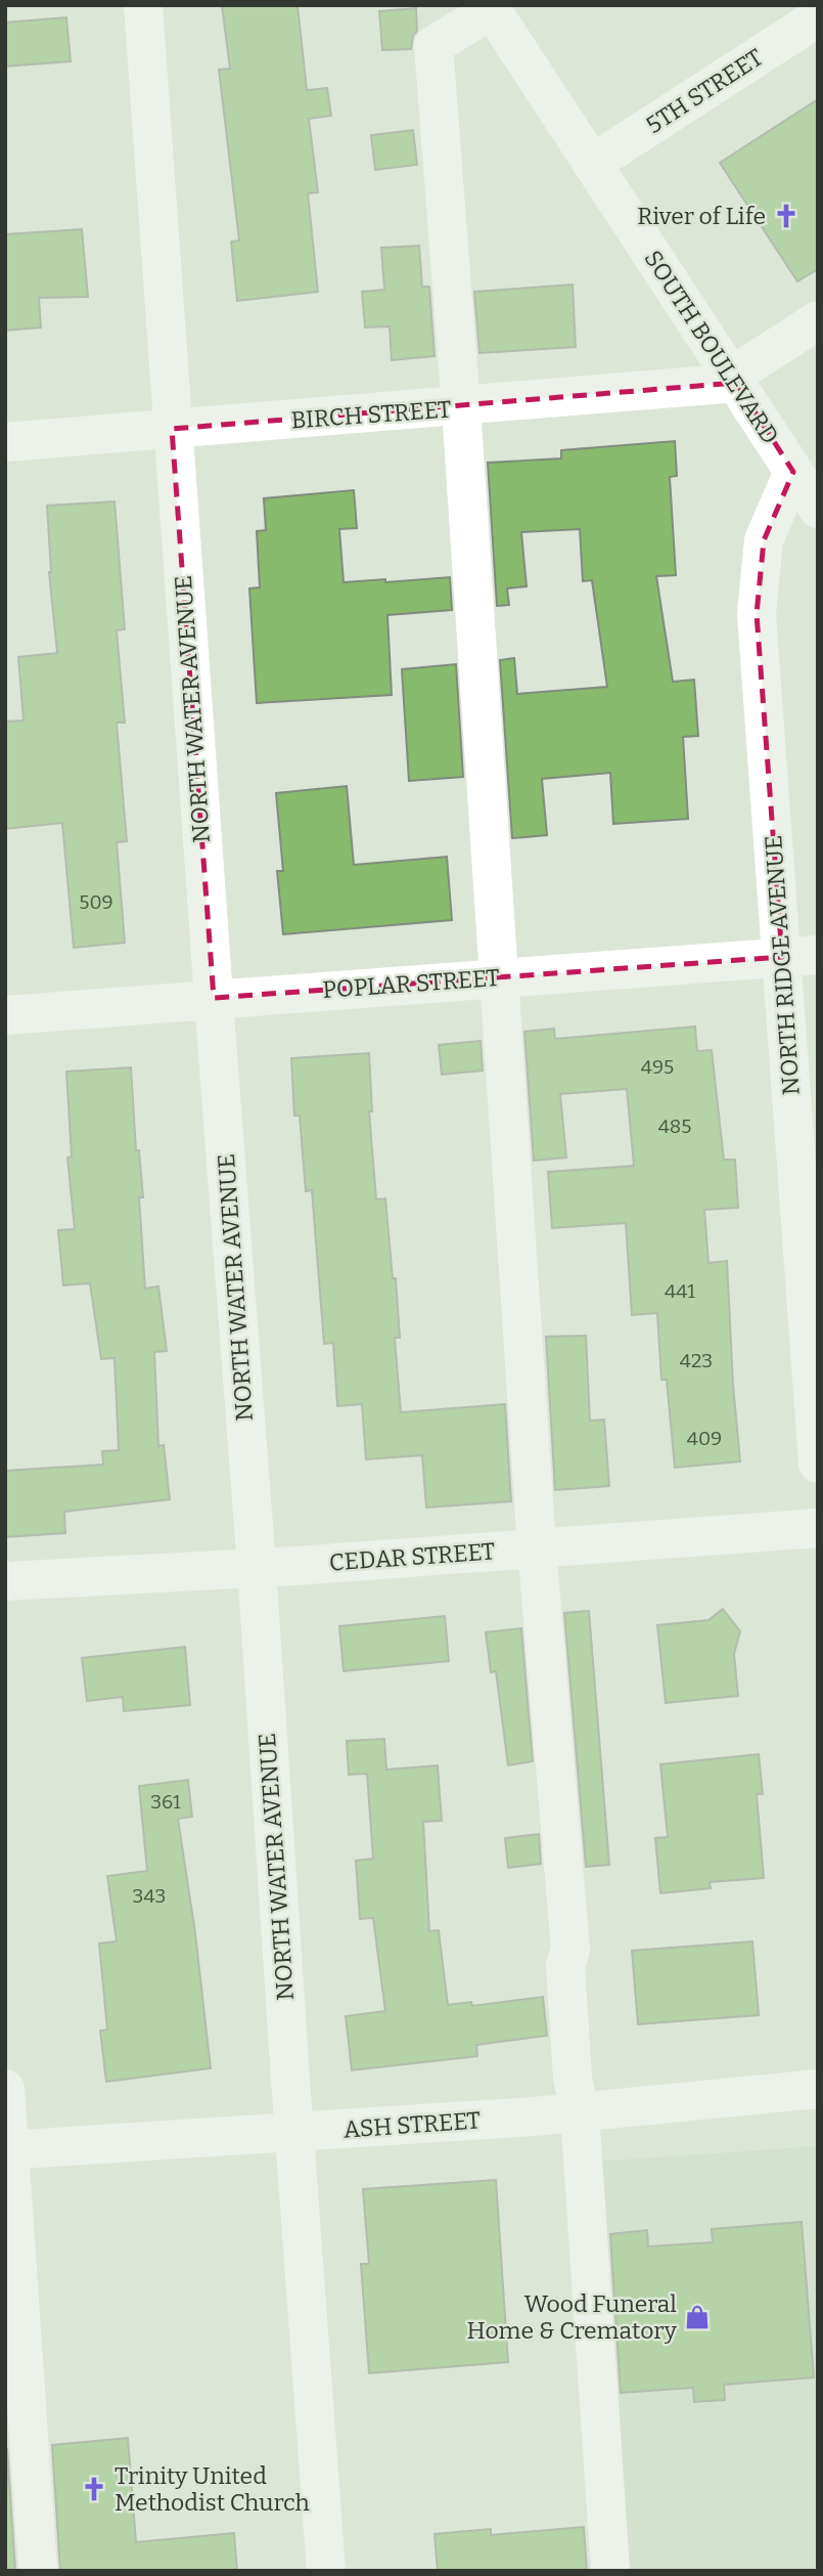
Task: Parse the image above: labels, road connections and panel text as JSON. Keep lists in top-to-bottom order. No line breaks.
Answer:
{"streets":{"street":["5TH STREET","SOUTH BOULEVARD","BIRCH STREET","NORTH WATER AVENUE","NORTH RIDGE AVENUE","POPLAR STREET","CEDAR STREET","ASH STREET"]},"crossings":[["5TH STREET","SOUTH BOULEVARD"],["SOUTH BOULEVARD","BIRCH STREET"],["SOUTH BOULEVARD","NORTH RIDGE AVENUE"],["BIRCH STREET","NORTH WATER AVENUE"],["NORTH WATER AVENUE","POPLAR STREET"],["NORTH WATER AVENUE","CEDAR STREET"],["NORTH WATER AVENUE","ASH STREET"],["NORTH RIDGE AVENUE","POPLAR STREET"]],"places":{"church":["River of Life","Trinity United Methodist Church"],"shop":["Wood Funeral Home & Crematory"]},"house_numbers":["509","495","485","441","423","409","361","343"]}
